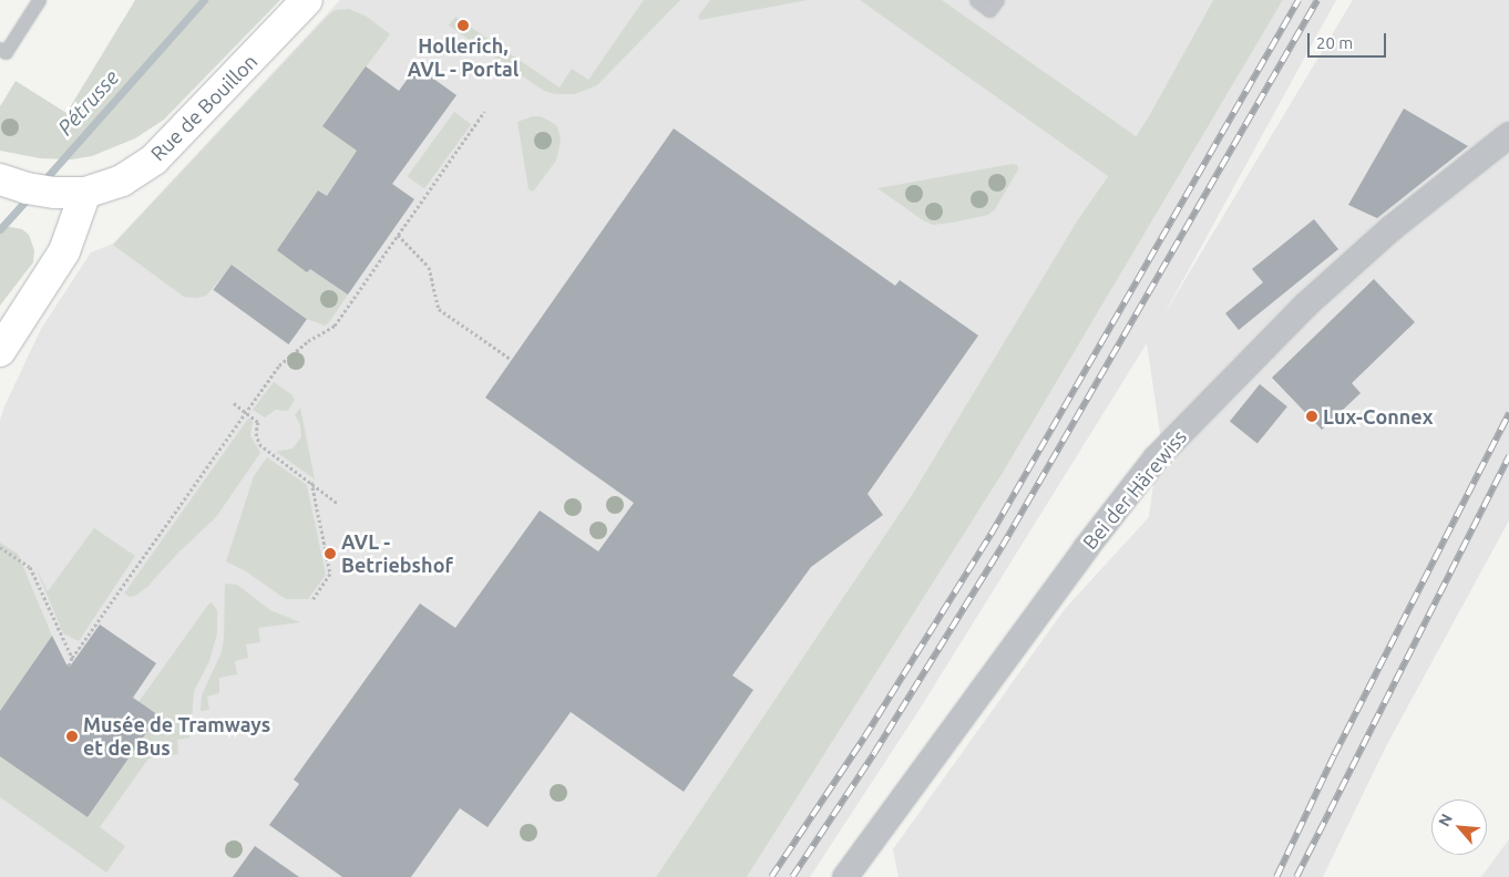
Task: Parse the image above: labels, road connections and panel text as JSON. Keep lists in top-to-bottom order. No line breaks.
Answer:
{"streets":{"street":["Rue de Bouillon","Bei der Härewiss"]},"water":["Pétrusse"],"places":["Hollerich, AVL - Portal","Lux-Connex","AVL - Betriebshof","Musée de Tramways et de Bus"],"scale_bar":"20 m","north":"top left"}
